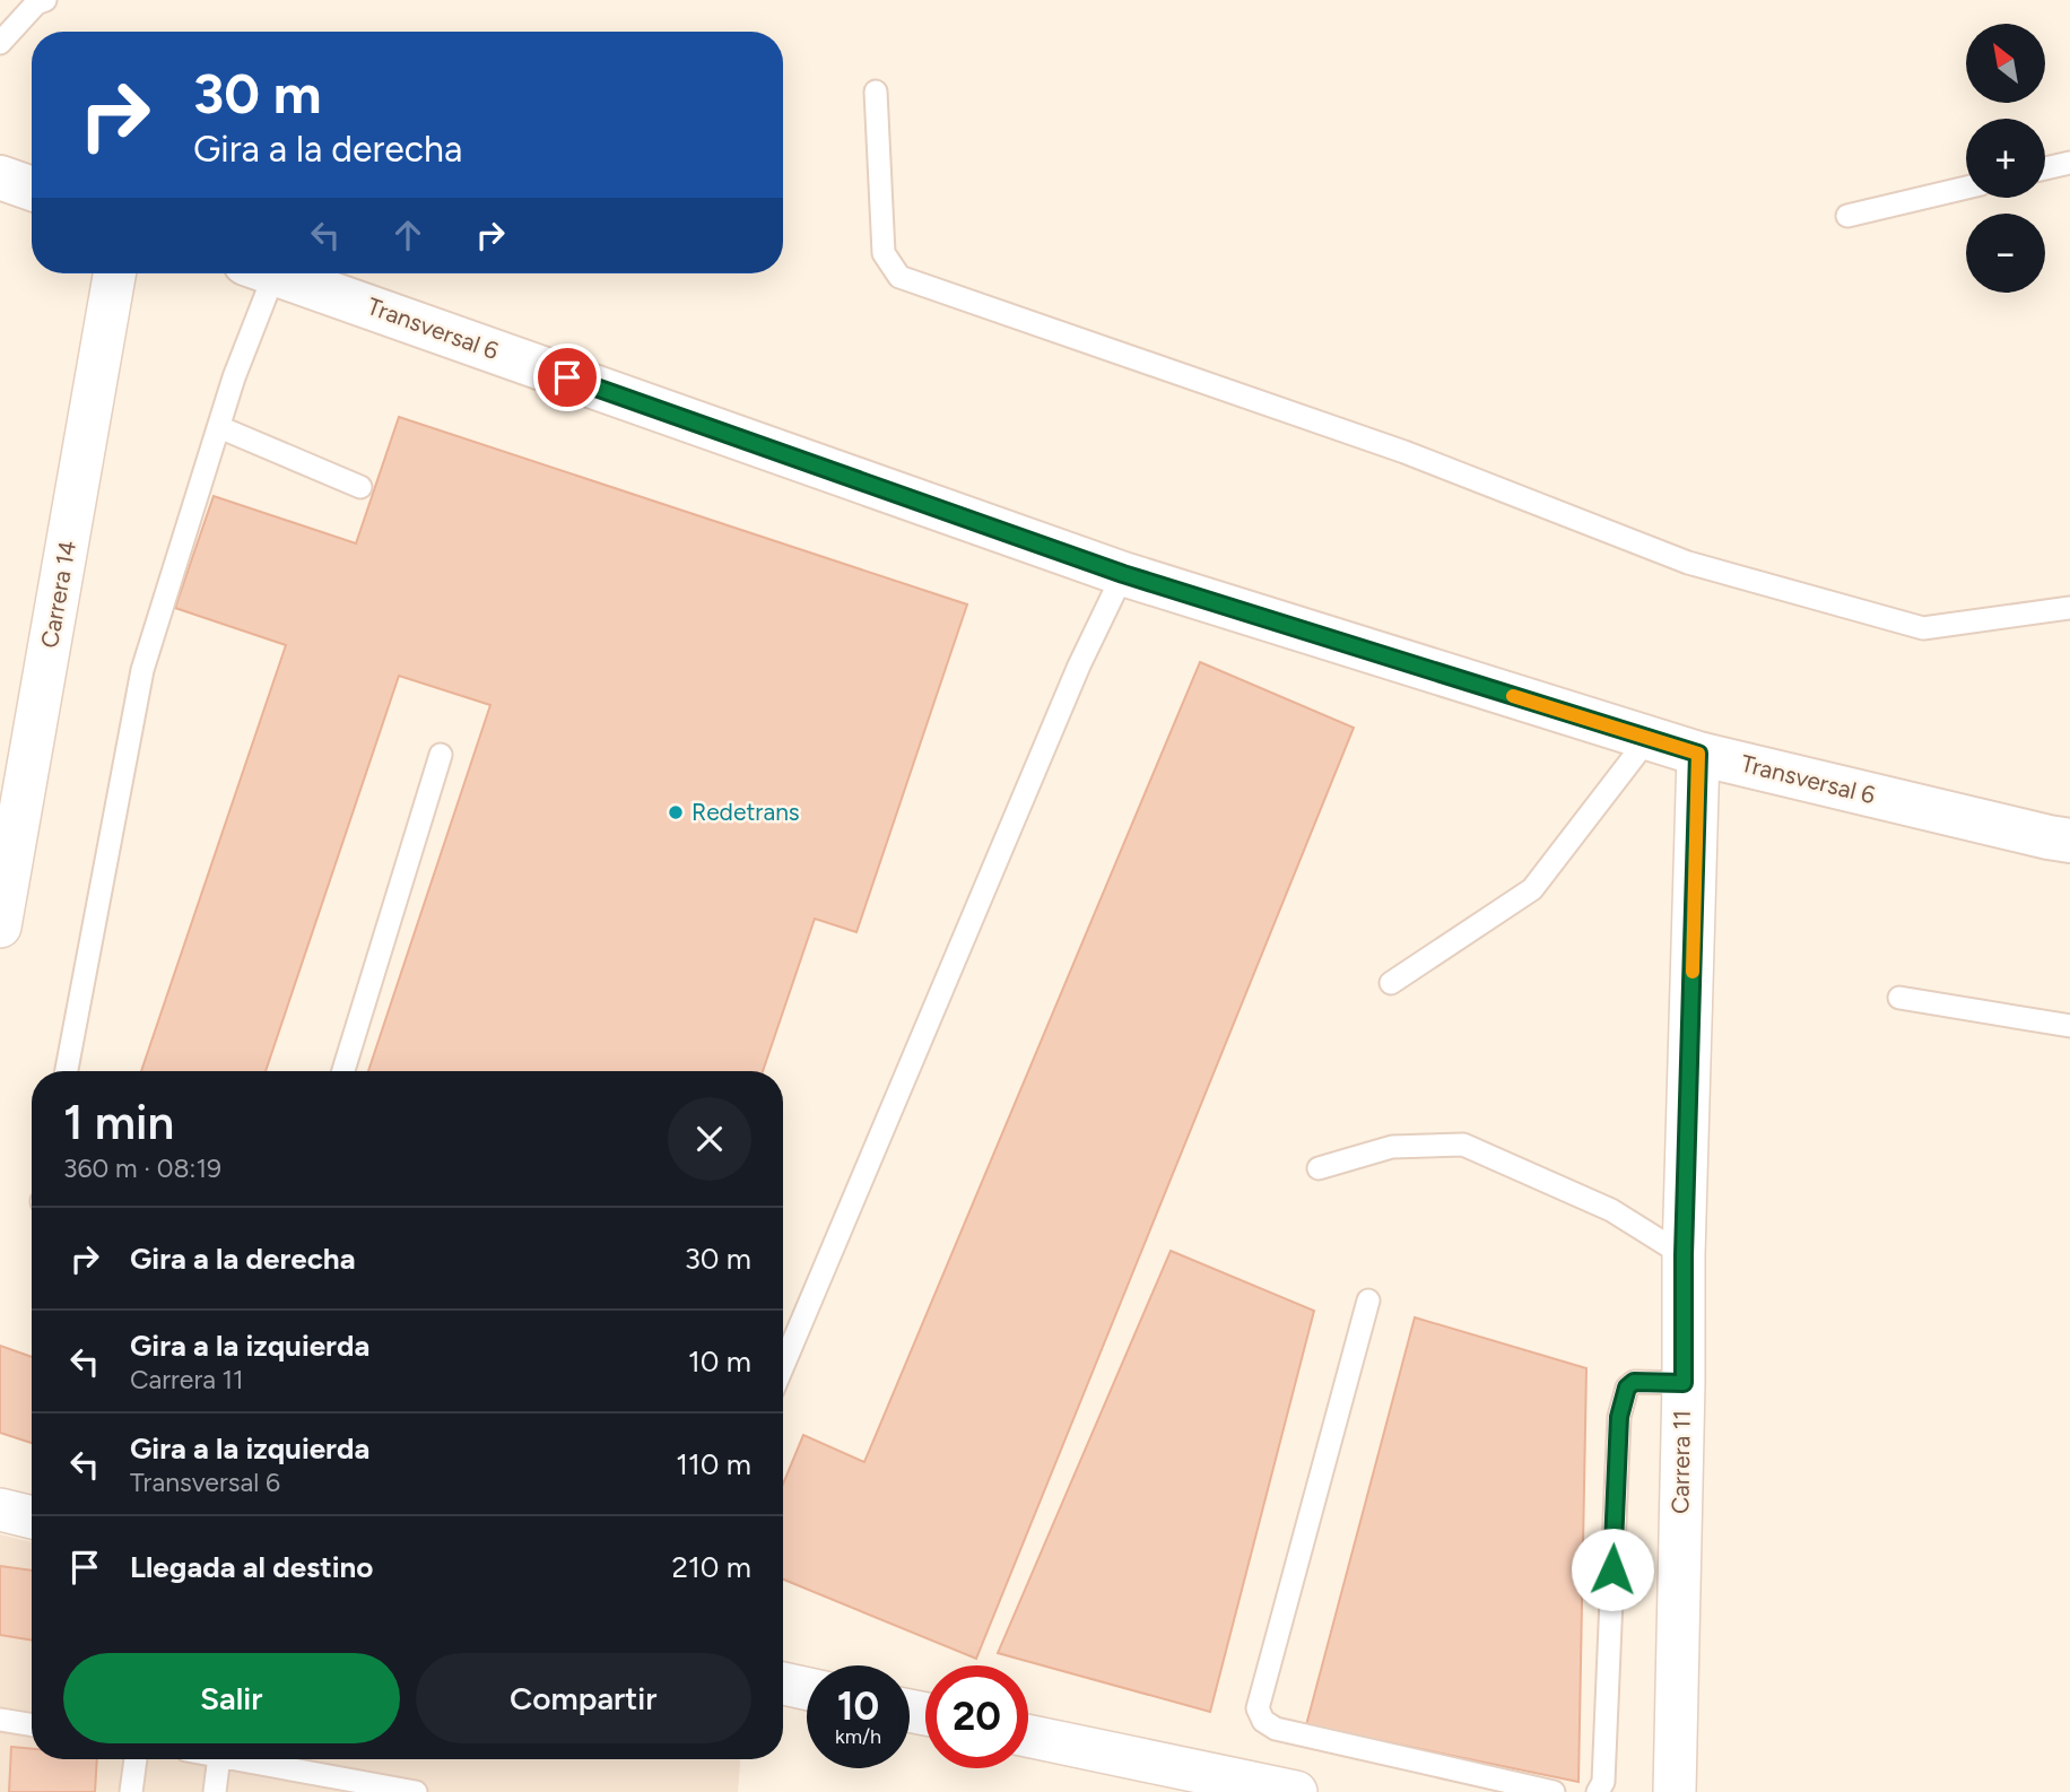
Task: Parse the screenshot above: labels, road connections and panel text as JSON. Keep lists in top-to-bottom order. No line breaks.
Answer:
{"streets":{"street":["Transversal 6","Carrera 14","Carrera 11"]},"crossings":[["Transversal 6","Carrera 11"]],"places":["Redetrans"],"north":"top left","page":{"map_buttons":["+","−"],"turn":["30 m","Gira a la derecha"],"heading":["1 min","360 m · 08:19"],"list":[{"name":"Gira a la derecha","value":"30 m"},{"name":"Gira a la izquierda","note":"Carrera 11","value":"10 m"},{"name":"Gira a la izquierda","note":"Transversal 6","value":"110 m"},{"name":"Llegada al destino","value":"210 m"}],"buttons":["Salir","Compartir"],"speed":"10 km/h","limit":"20"}}
